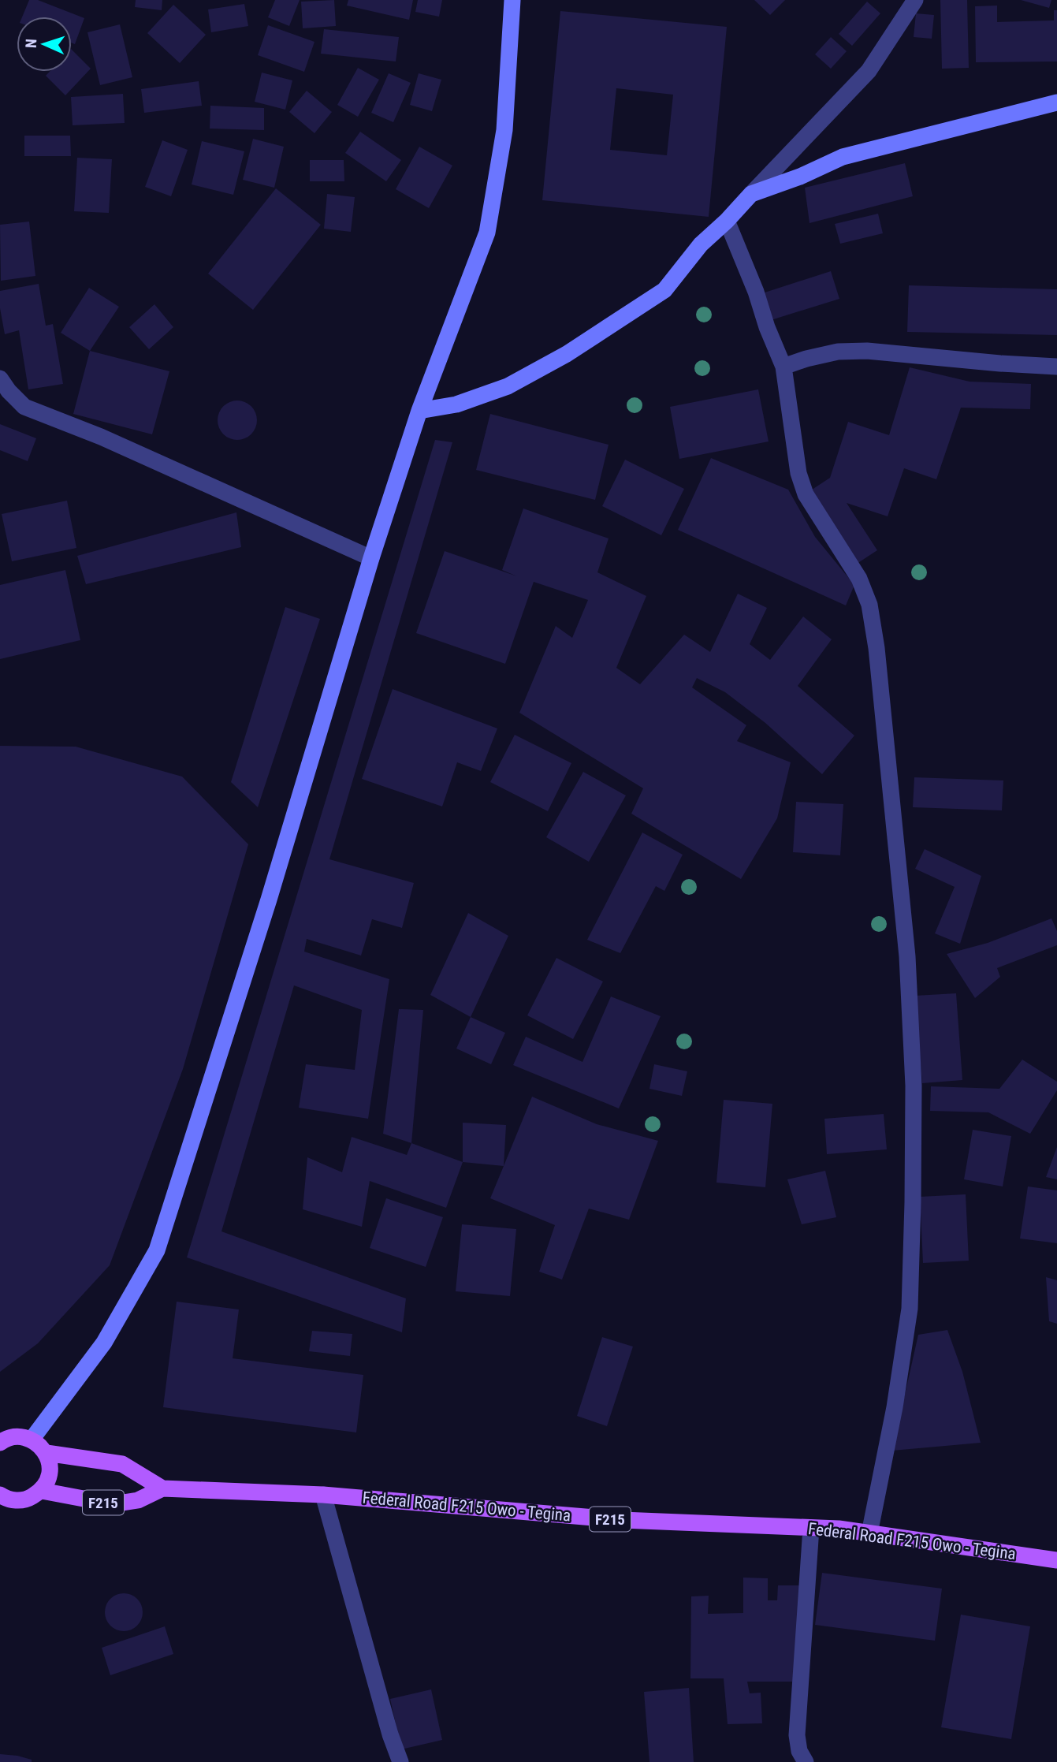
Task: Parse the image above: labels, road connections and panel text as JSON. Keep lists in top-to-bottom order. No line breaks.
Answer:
{"streets":{"main road":["F215","Federal Road F215 Owo - Tegina"]},"crossings":[["F215","Federal Road F215 Owo - Tegina"]],"north":"left"}
